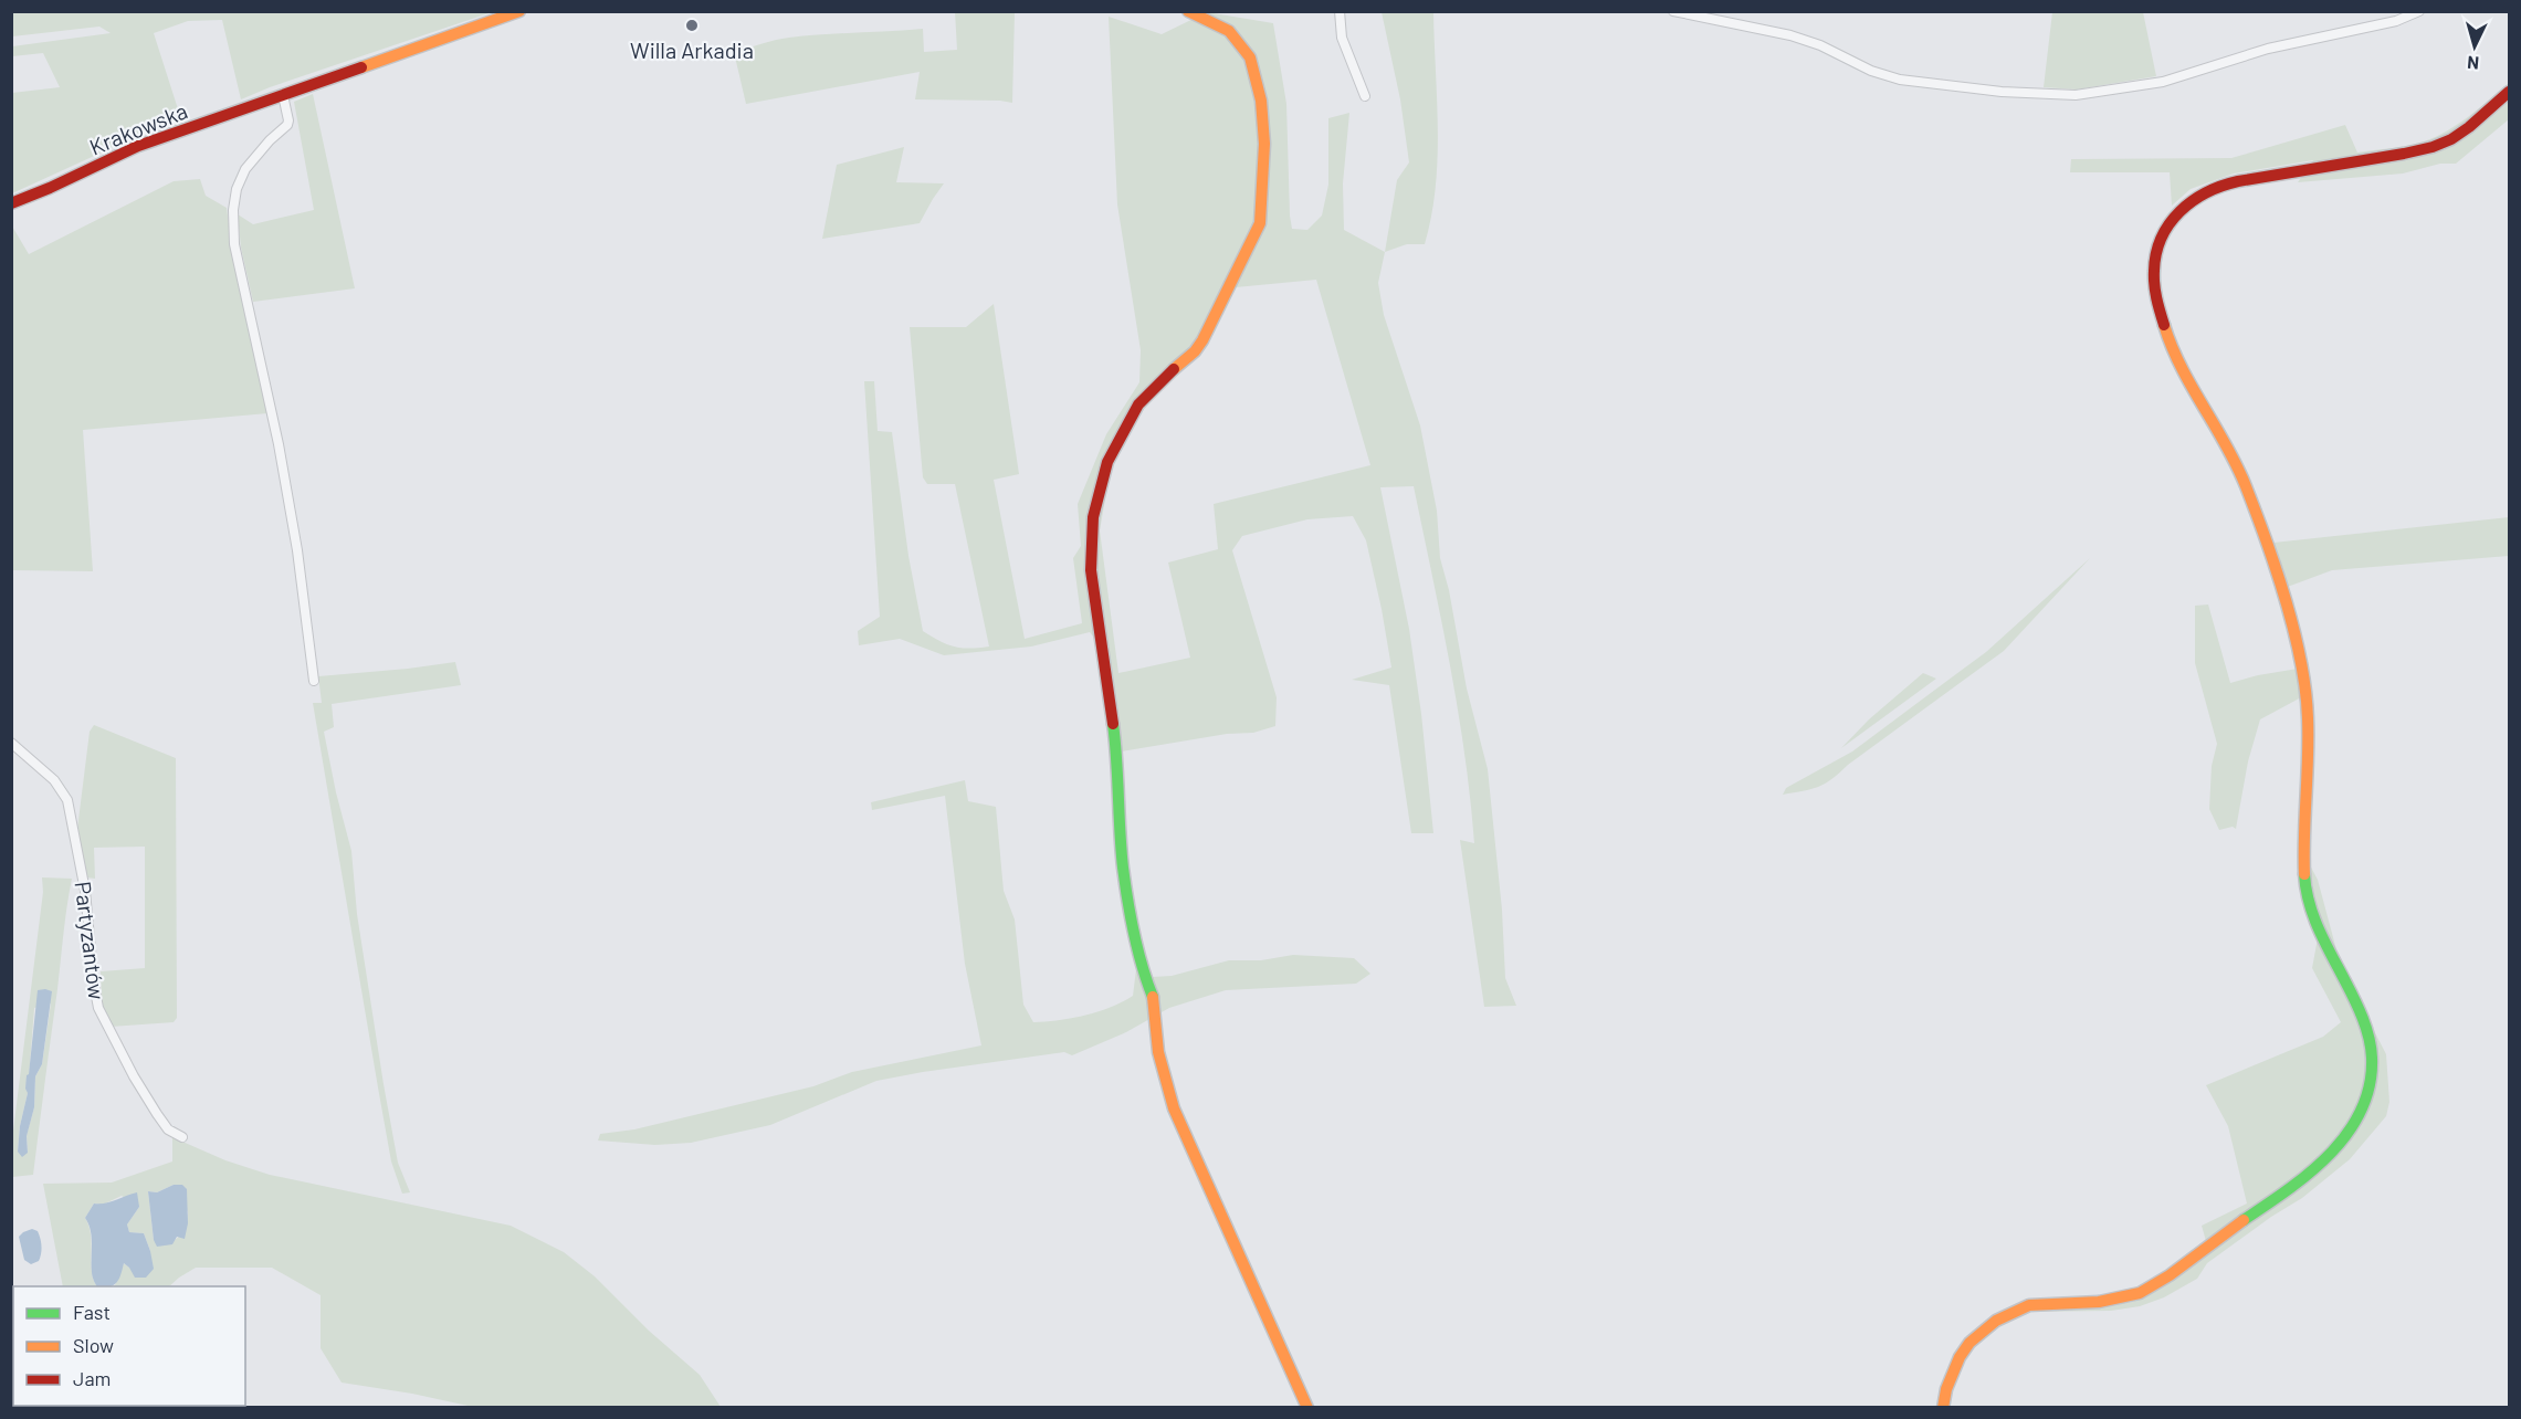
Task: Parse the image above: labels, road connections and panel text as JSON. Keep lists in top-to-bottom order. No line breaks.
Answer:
{"streets":{"street":["Krakowska","Partyzantów"]},"places":["Willa Arkadia"],"legend":["Fast","Slow","Jam"],"north":"bottom"}
